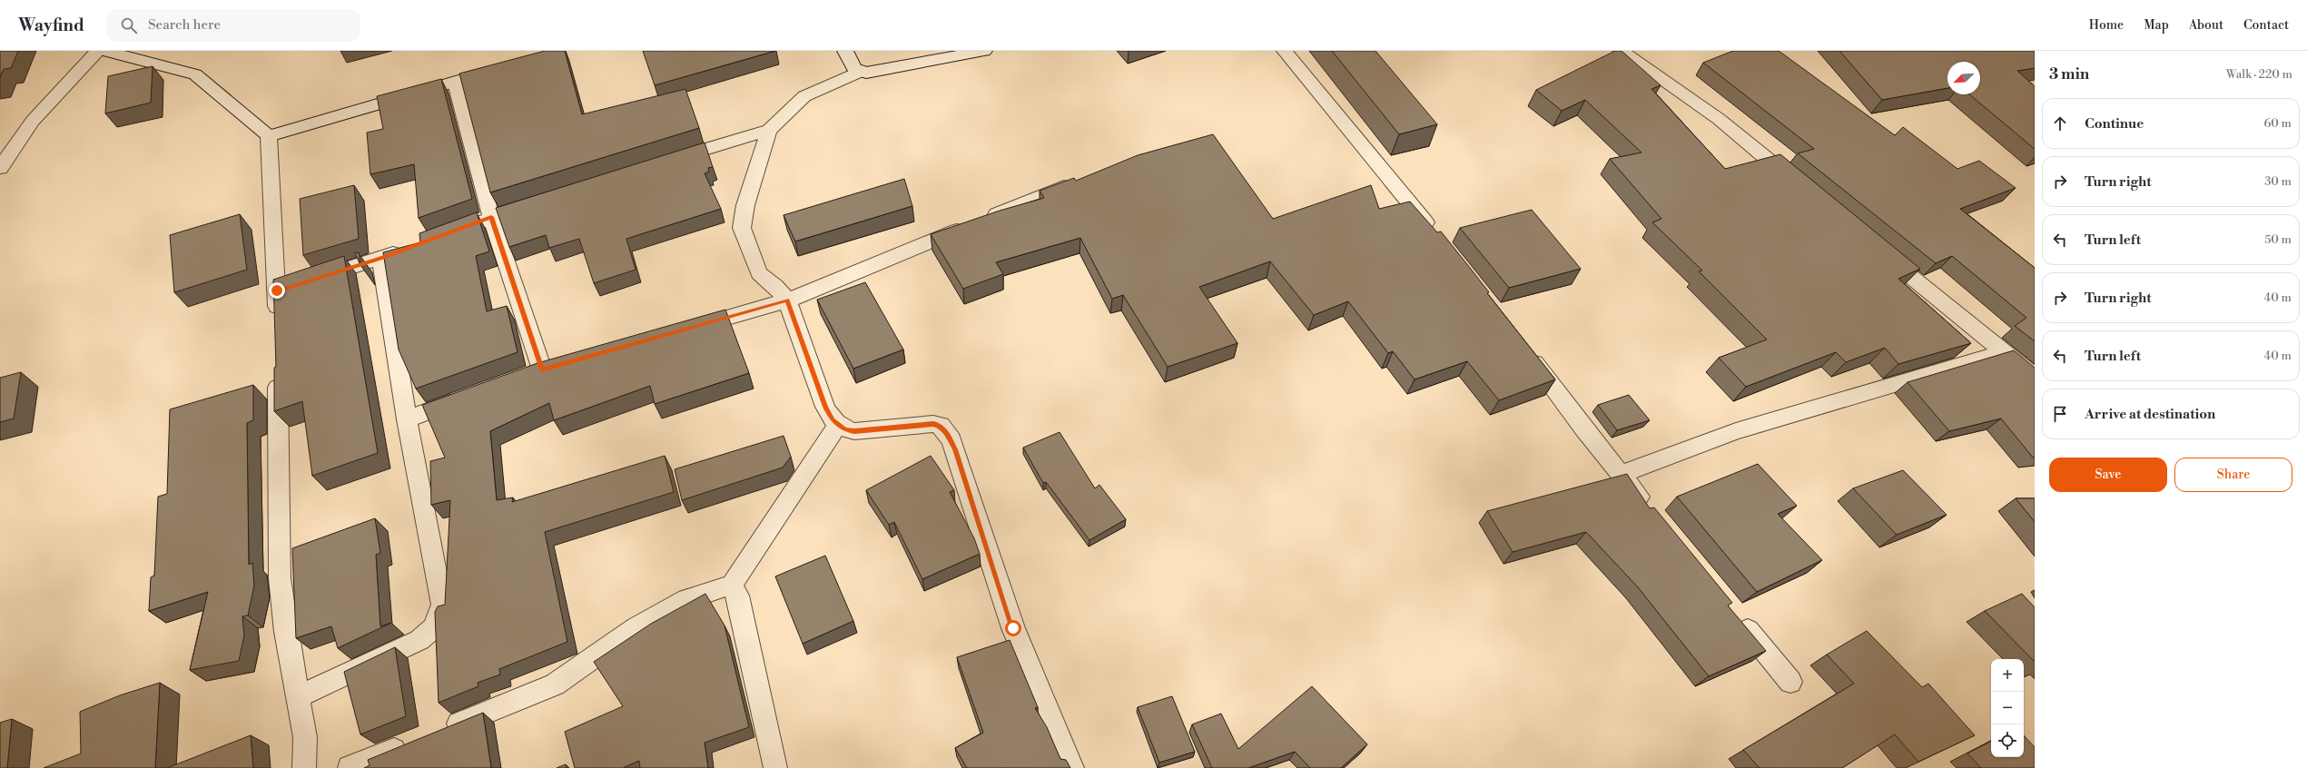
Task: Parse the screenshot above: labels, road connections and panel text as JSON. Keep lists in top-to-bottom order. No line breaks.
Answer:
{"north":"bottom left","page":{"header":"Wayfind","search":"Search here","nav":["Home","Map","About","Contact"],"heading":["3 min","Walk · 220 m"],"list":[["Continue","60 m"],["Turn right","30 m"],["Turn left","50 m"],["Turn right","40 m"],["Turn left","40 m"],"Arrive at destination"],"buttons":["Save","Share"],"map_buttons":["+","−"]}}
